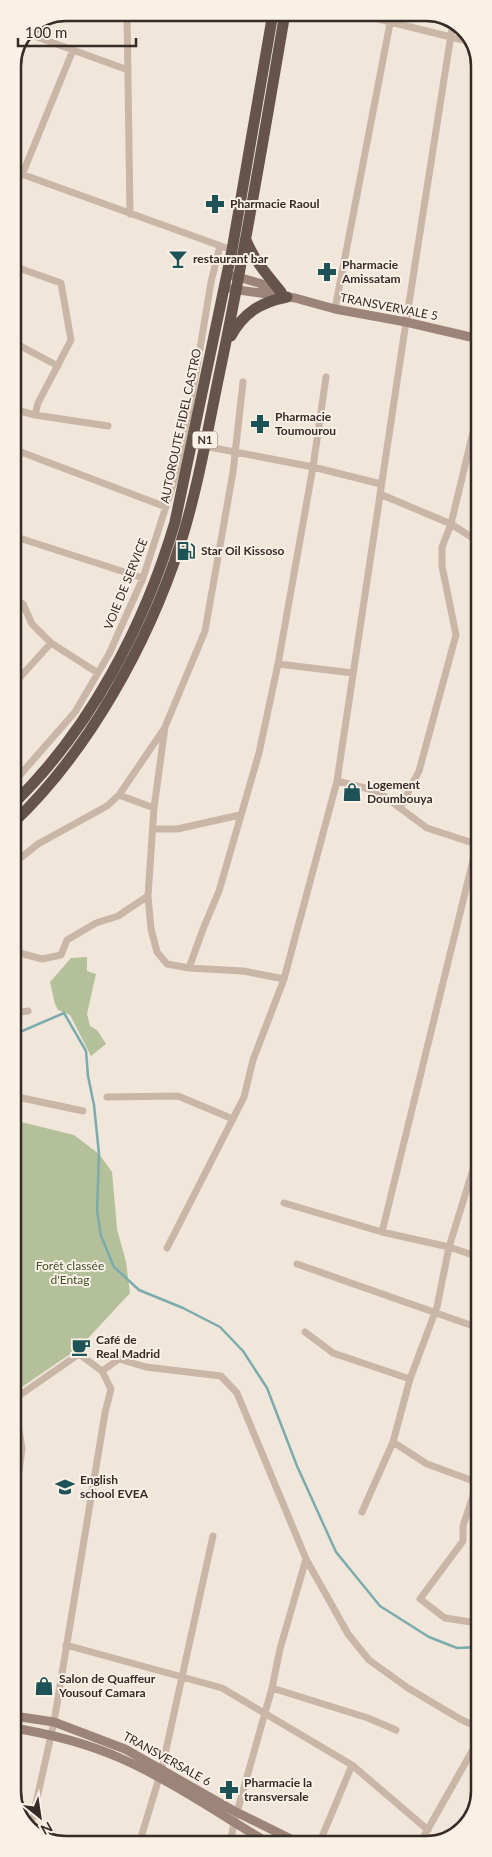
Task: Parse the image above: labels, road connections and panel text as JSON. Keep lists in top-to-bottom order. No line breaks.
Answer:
{"streets":{"highway":["AUTOROUTE FIDEL CASTRO","N1"],"main road":["TRANSVERVALE 5","TRANSVERSALE 6"],"street":["VOIE DE SERVICE"]},"crossings":[["TRANSVERVALE 5","AUTOROUTE FIDEL CASTRO"]],"parks":["Forêt classée d'Entag"],"places":{"pharmacy":["Pharmacie Raoul","Pharmacie Amissatam","Pharmacie Toumourou","Pharmacie la transversale"],"bar":["restaurant bar"],"fuel station":["Star Oil Kissoso"],"shop":["Logement Doumbouya","Salon de Quaffeur Yousouf Camara"],"cafe":["Café de Real Madrid"],"school or university":["English school EVEA"]},"scale_bar":"100 m","north":"bottom right"}
